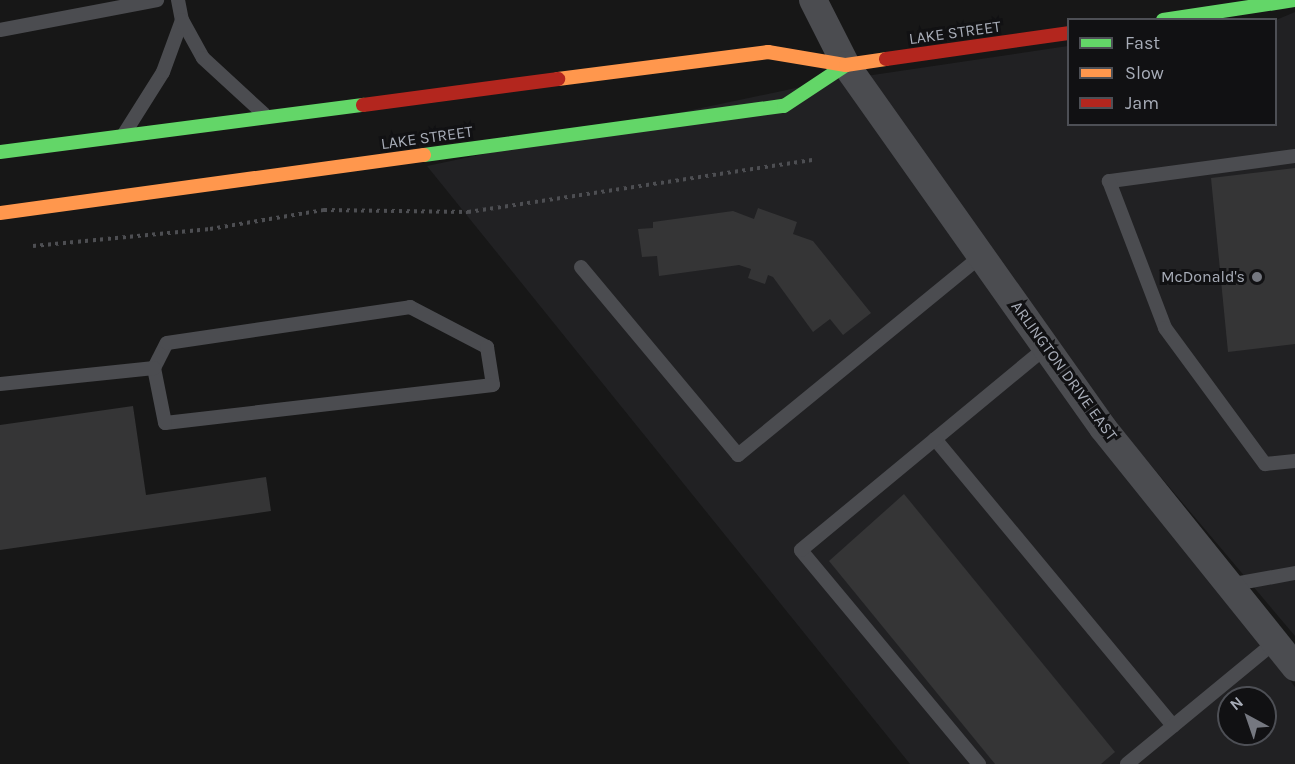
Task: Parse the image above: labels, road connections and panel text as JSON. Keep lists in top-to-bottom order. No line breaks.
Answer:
{"streets":{"main road":["LAKE STREET"],"street":["ARLINGTON DRIVE EAST"]},"crossings":[["LAKE STREET","ARLINGTON DRIVE EAST"]],"places":["McDonald's"],"legend":["Fast","Slow","Jam"],"north":"top left"}
